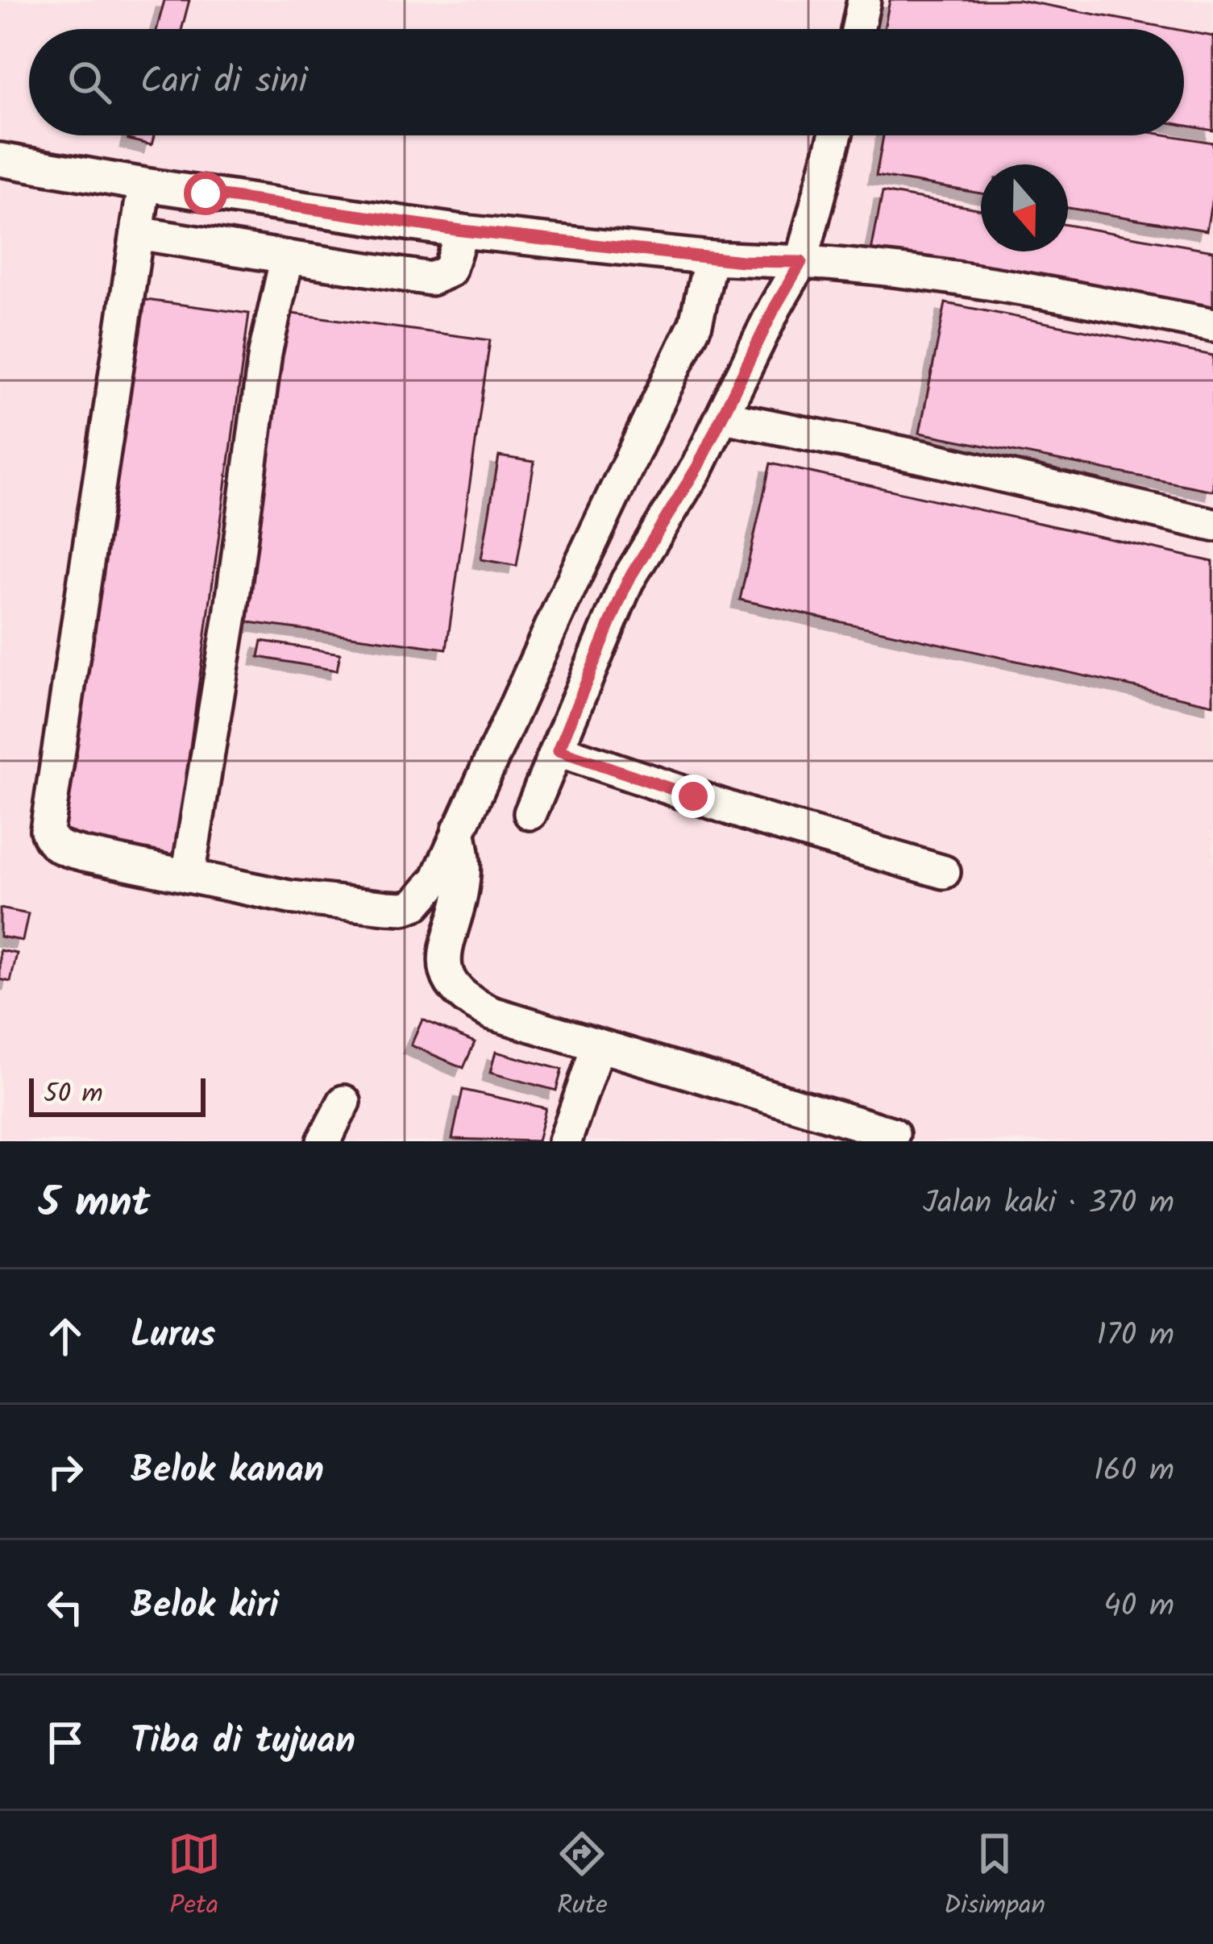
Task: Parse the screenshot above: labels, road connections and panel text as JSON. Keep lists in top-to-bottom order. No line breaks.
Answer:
{"scale_bar":"50 m","north":"bottom","page":{"search":"Cari di sini","scale":"50 m","heading":["5 mnt","Jalan kaki · 370 m"],"list":[["Lurus","170 m"],["Belok kanan","160 m"],["Belok kiri","40 m"],"Tiba di tujuan"],"nav":["Peta","Rute","Disimpan"]}}
